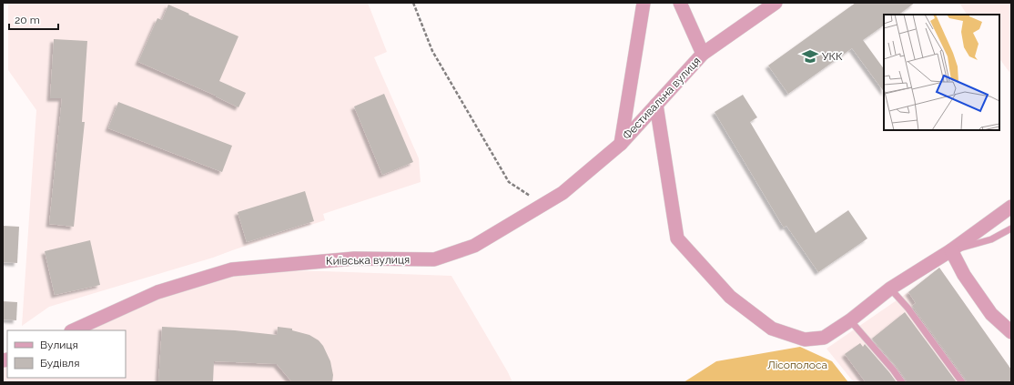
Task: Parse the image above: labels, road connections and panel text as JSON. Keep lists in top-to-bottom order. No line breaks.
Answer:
{"streets":{"street":["Фестивальна вулиця","Київська вулиця"]},"crossings":[["Фестивальна вулиця","Київська вулиця"]],"parks":["Лісополоса"],"places":{"school or university":["УКК"]},"legend":["Вулиця","Будівля"],"scale_bar":"20 m"}
